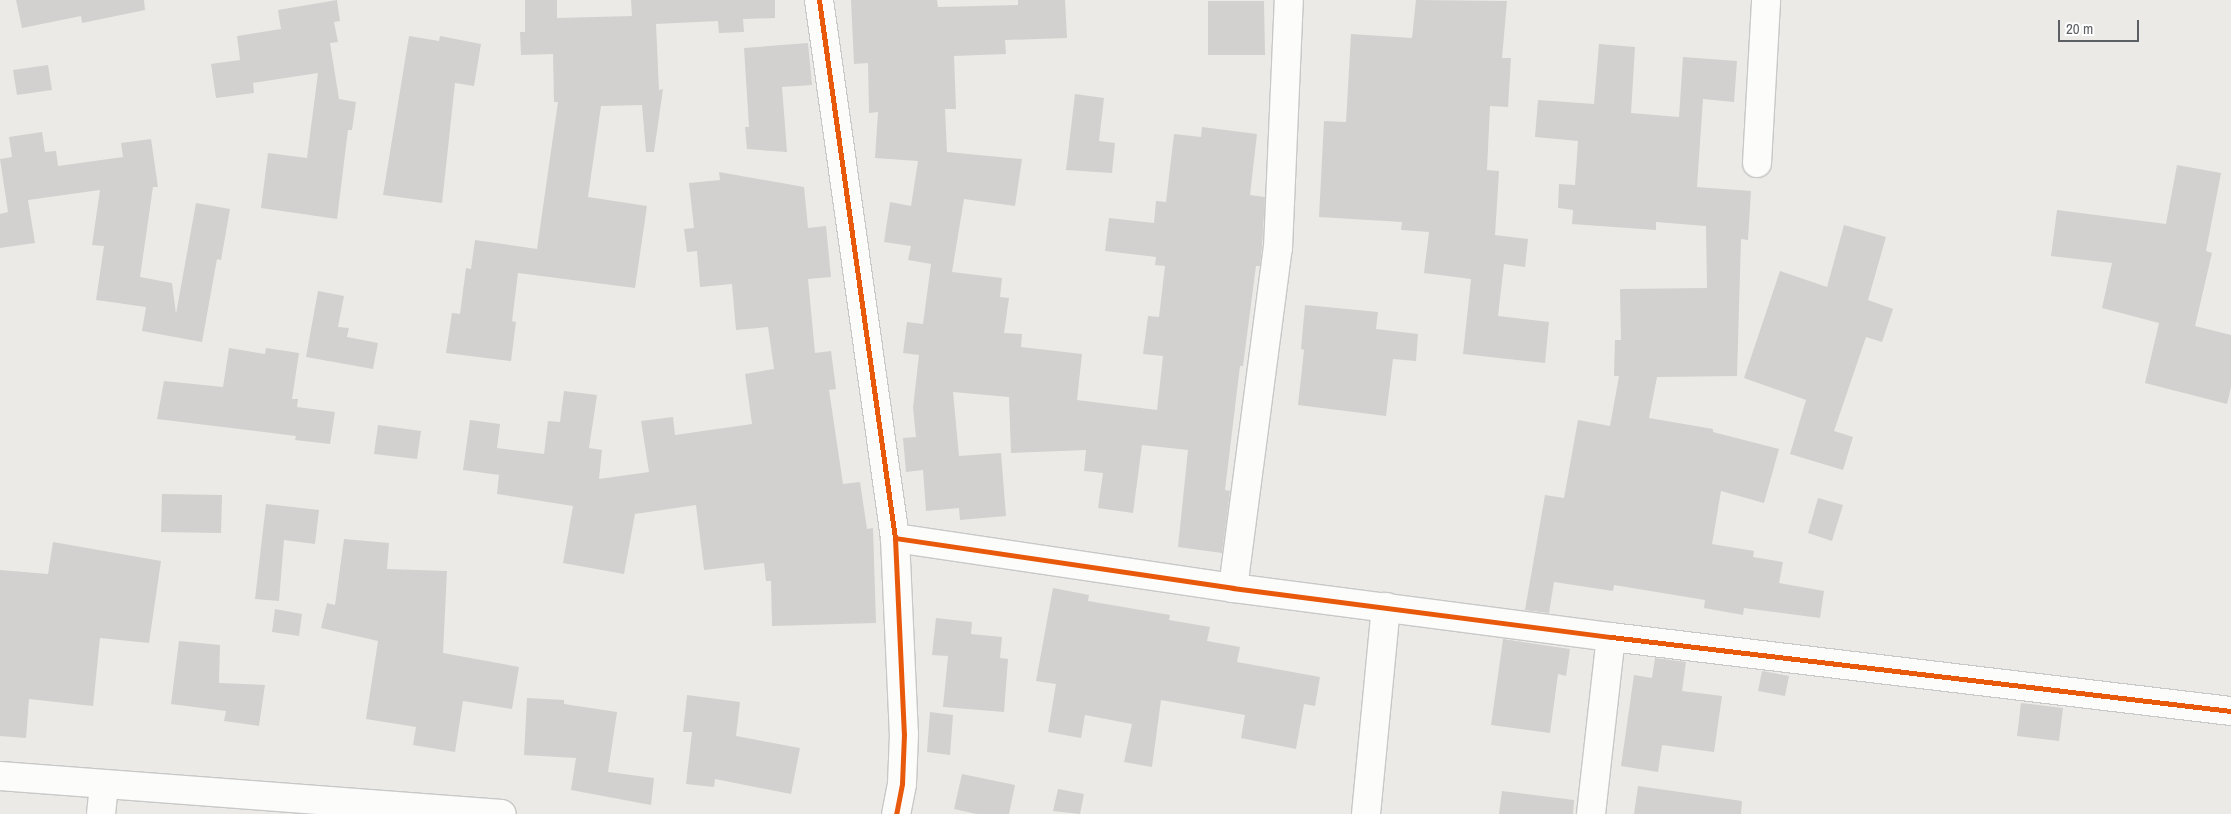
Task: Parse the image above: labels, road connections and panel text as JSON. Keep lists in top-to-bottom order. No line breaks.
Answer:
{"scale_bar":"20 m"}
